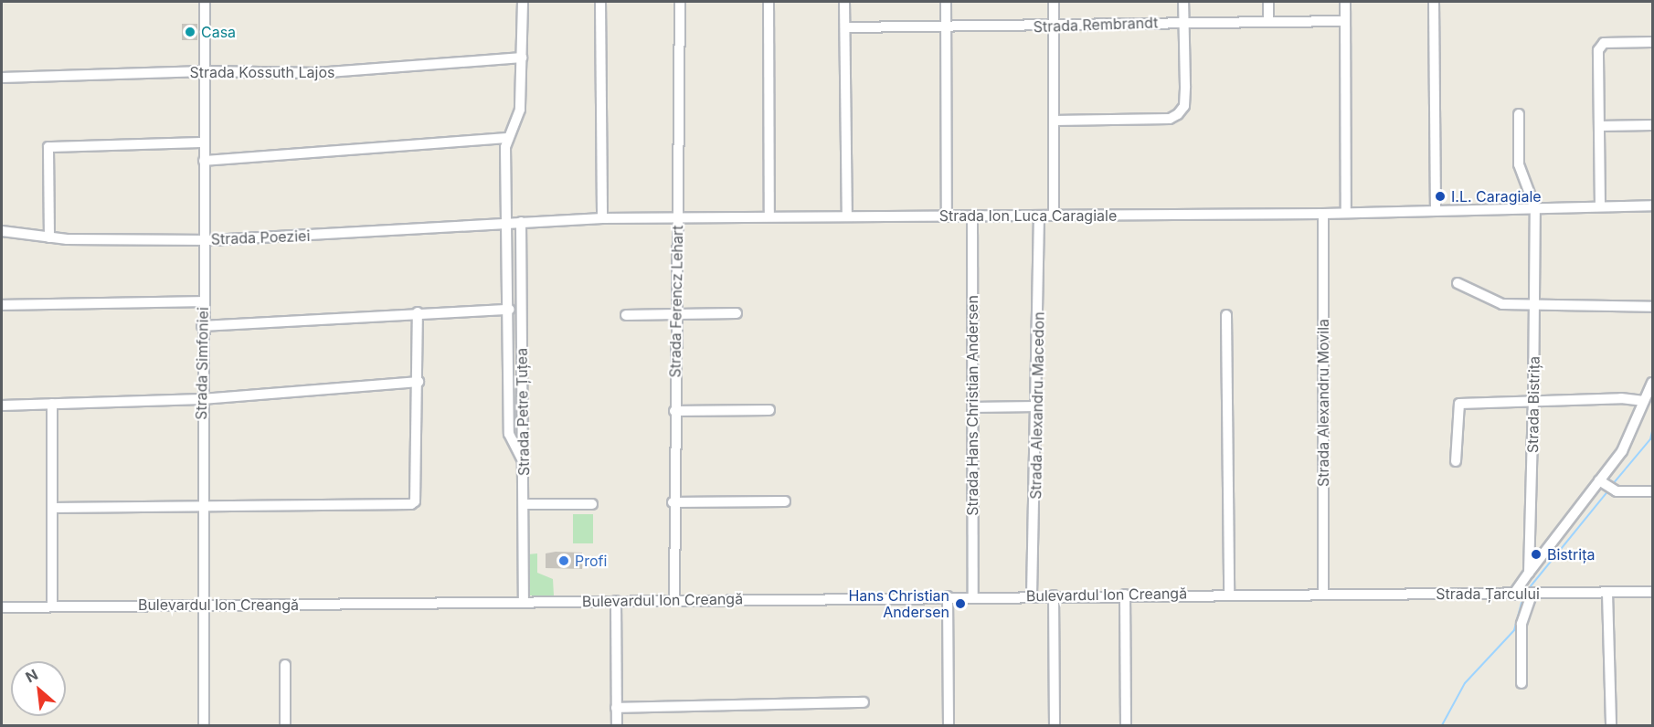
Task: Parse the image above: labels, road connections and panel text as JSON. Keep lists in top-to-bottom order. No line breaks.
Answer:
{"streets":{"street":["Strada Rembrandt","Strada Kossuth Lajos","Strada Ion Luca Caragiale","Strada Poeziei","Strada Ferencz Lehart","Strada Simfoniei","Strada Alexandru Movila","Strada Bistrița","Strada Hans Christian Andersen","Strada Alexandru Macedon","Strada Petre Țuțea","Strada Țarcului","Bulevardul Ion Creangă"]},"crossings":[["Strada Kossuth Lajos","Strada Simfoniei"],["Strada Ion Luca Caragiale","Strada Poeziei"],["Strada Ion Luca Caragiale","Strada Ferencz Lehart"],["Strada Ion Luca Caragiale","Strada Alexandru Movila"],["Strada Ion Luca Caragiale","Strada Bistrița"],["Strada Ion Luca Caragiale","Strada Hans Christian Andersen"],["Strada Ion Luca Caragiale","Strada Alexandru Macedon"],["Strada Ion Luca Caragiale","Strada Petre Țuțea"],["Strada Poeziei","Strada Simfoniei"],["Strada Poeziei","Strada Petre Țuțea"],["Strada Ferencz Lehart","Bulevardul Ion Creangă"],["Strada Simfoniei","Bulevardul Ion Creangă"],["Strada Alexandru Movila","Strada Țarcului"],["Strada Alexandru Movila","Bulevardul Ion Creangă"],["Strada Hans Christian Andersen","Bulevardul Ion Creangă"],["Strada Alexandru Macedon","Bulevardul Ion Creangă"],["Strada Petre Țuțea","Bulevardul Ion Creangă"],["Strada Țarcului","Bulevardul Ion Creangă"]],"places":["Casa","I.L. Caragiale","Bistrița","Profi","Hans Christian Andersen"],"north":"top left"}
